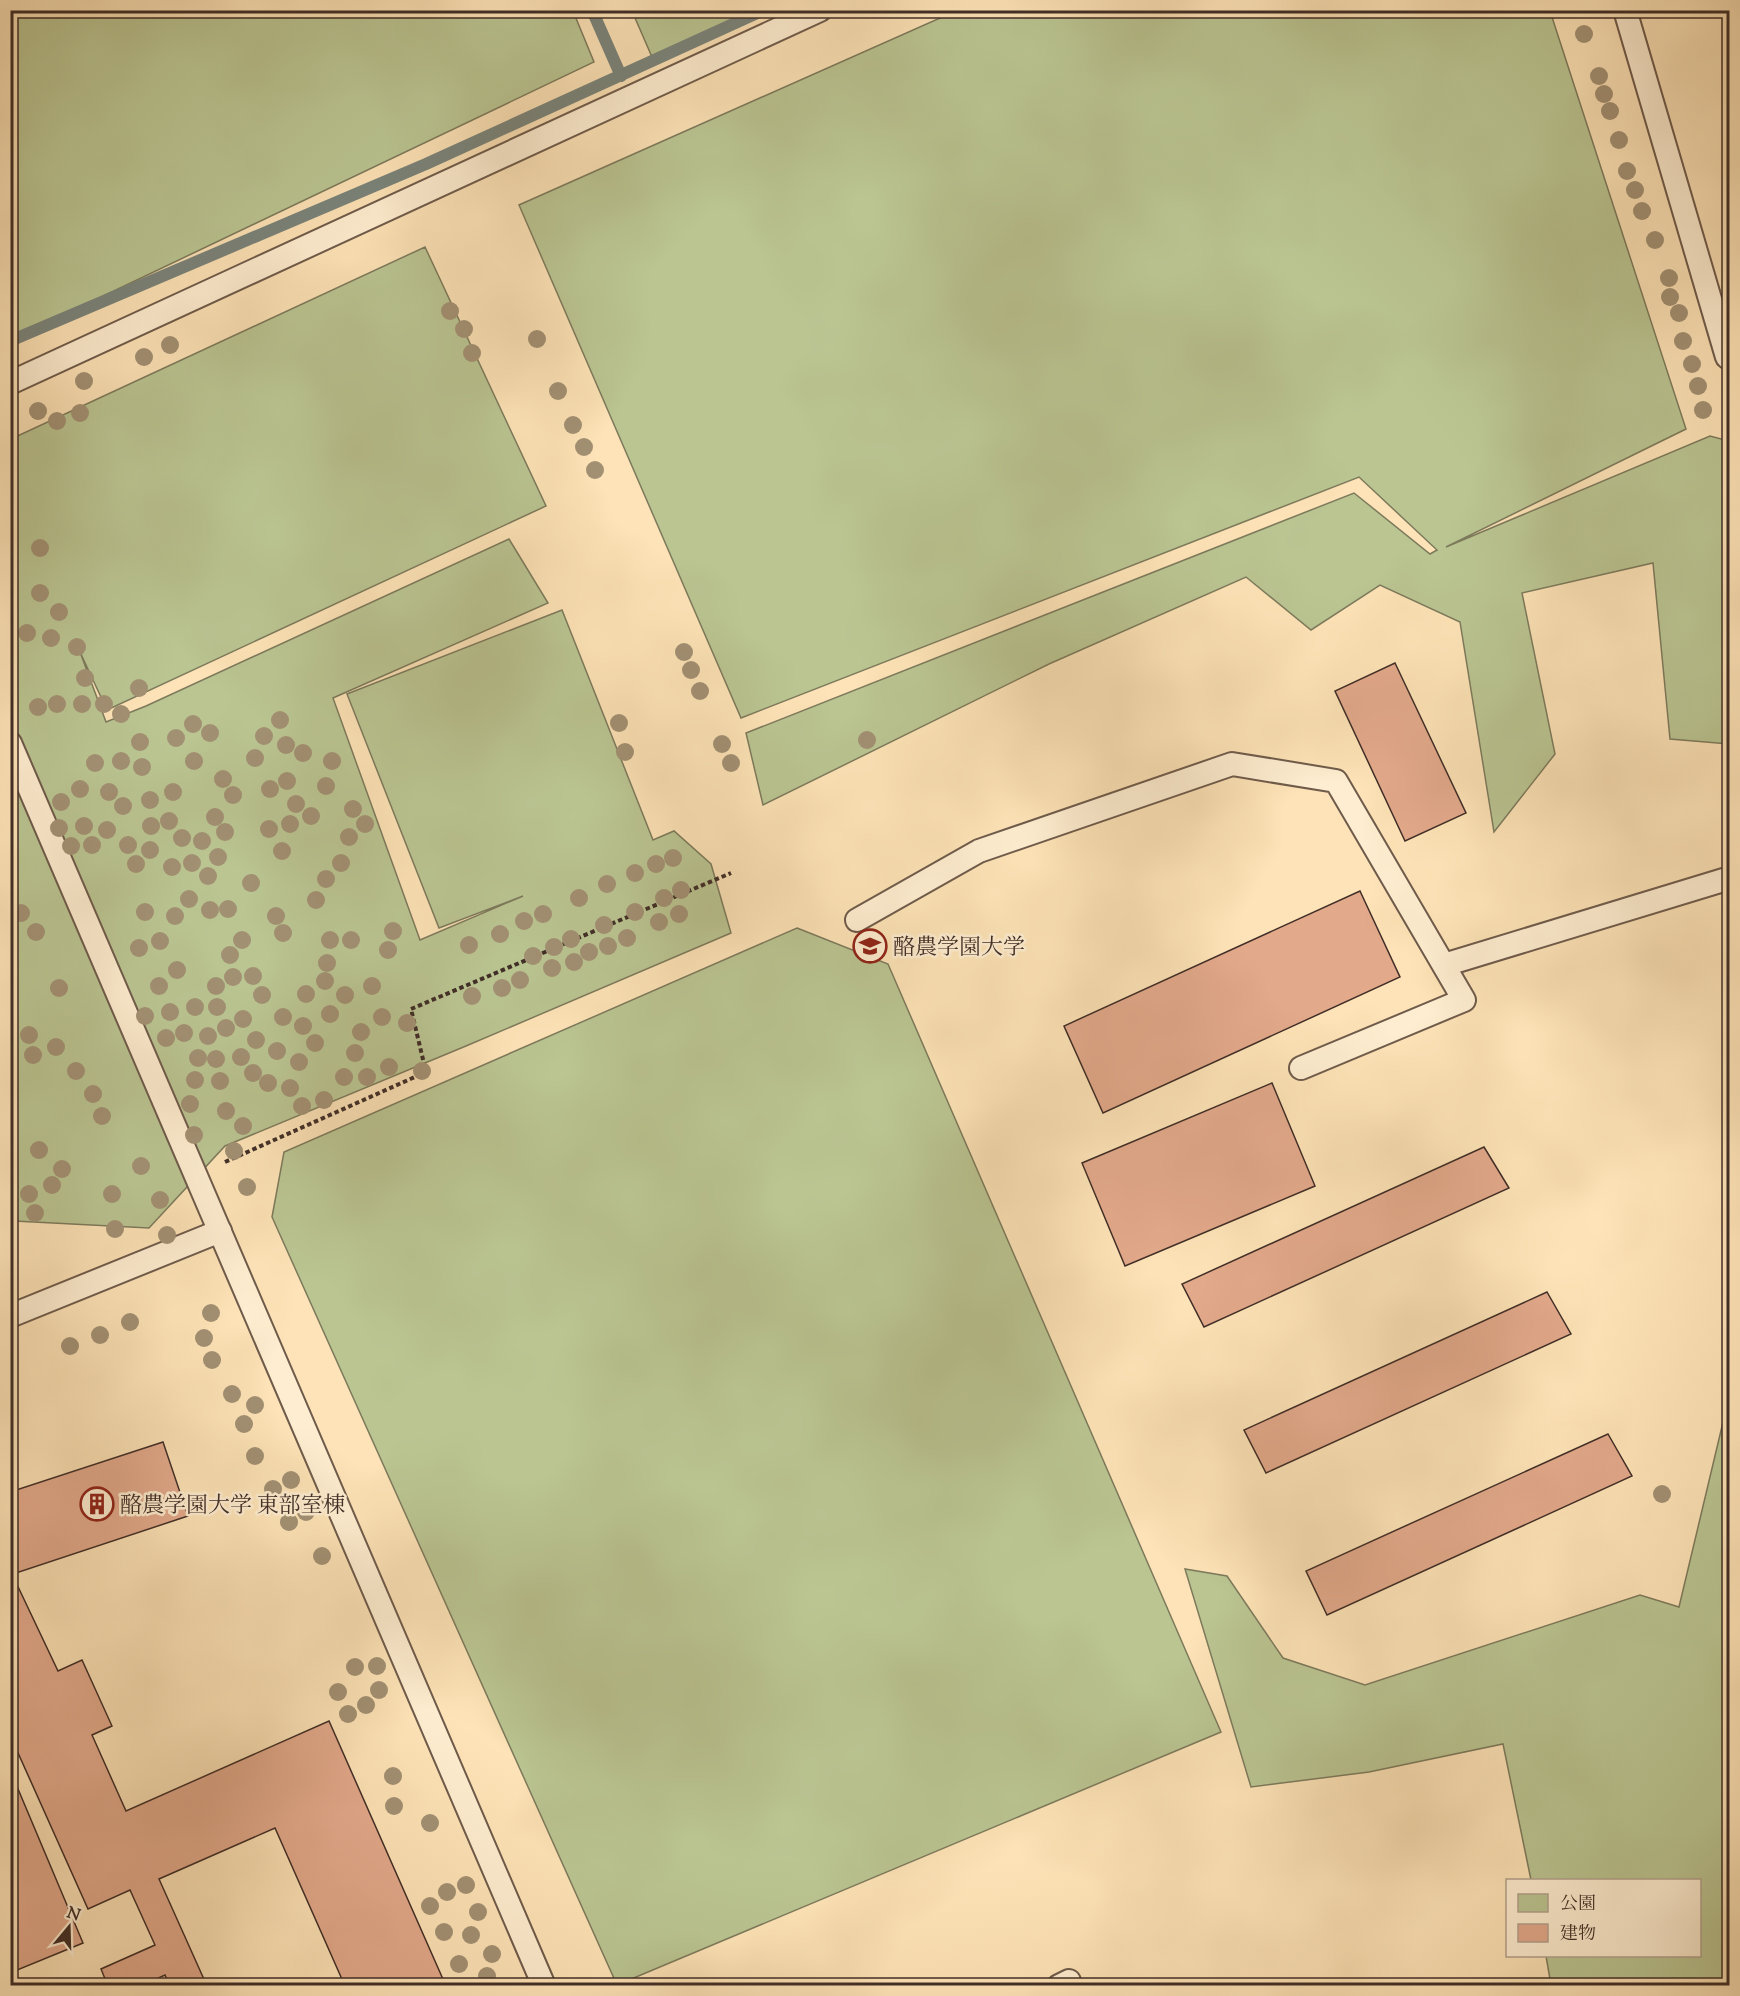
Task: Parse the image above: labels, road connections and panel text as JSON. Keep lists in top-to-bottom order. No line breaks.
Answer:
{"places":{"school or university":["酪農学園大学"],"building":["酪農学園大学 東部室棟"]},"legend":["公園","建物"],"north":"top"}
